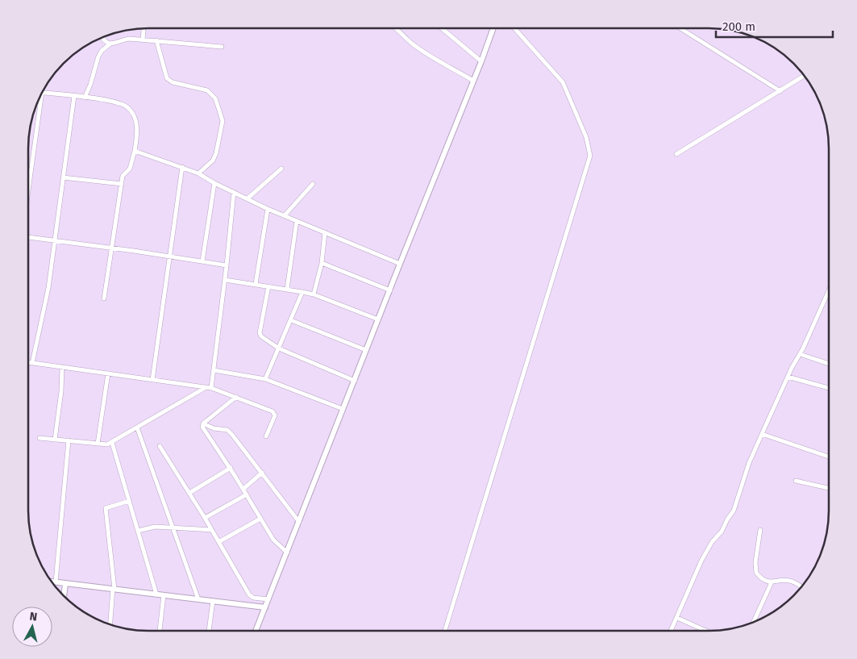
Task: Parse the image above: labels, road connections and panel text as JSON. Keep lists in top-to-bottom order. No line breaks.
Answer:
{"scale_bar":"200 m","north":"top"}
